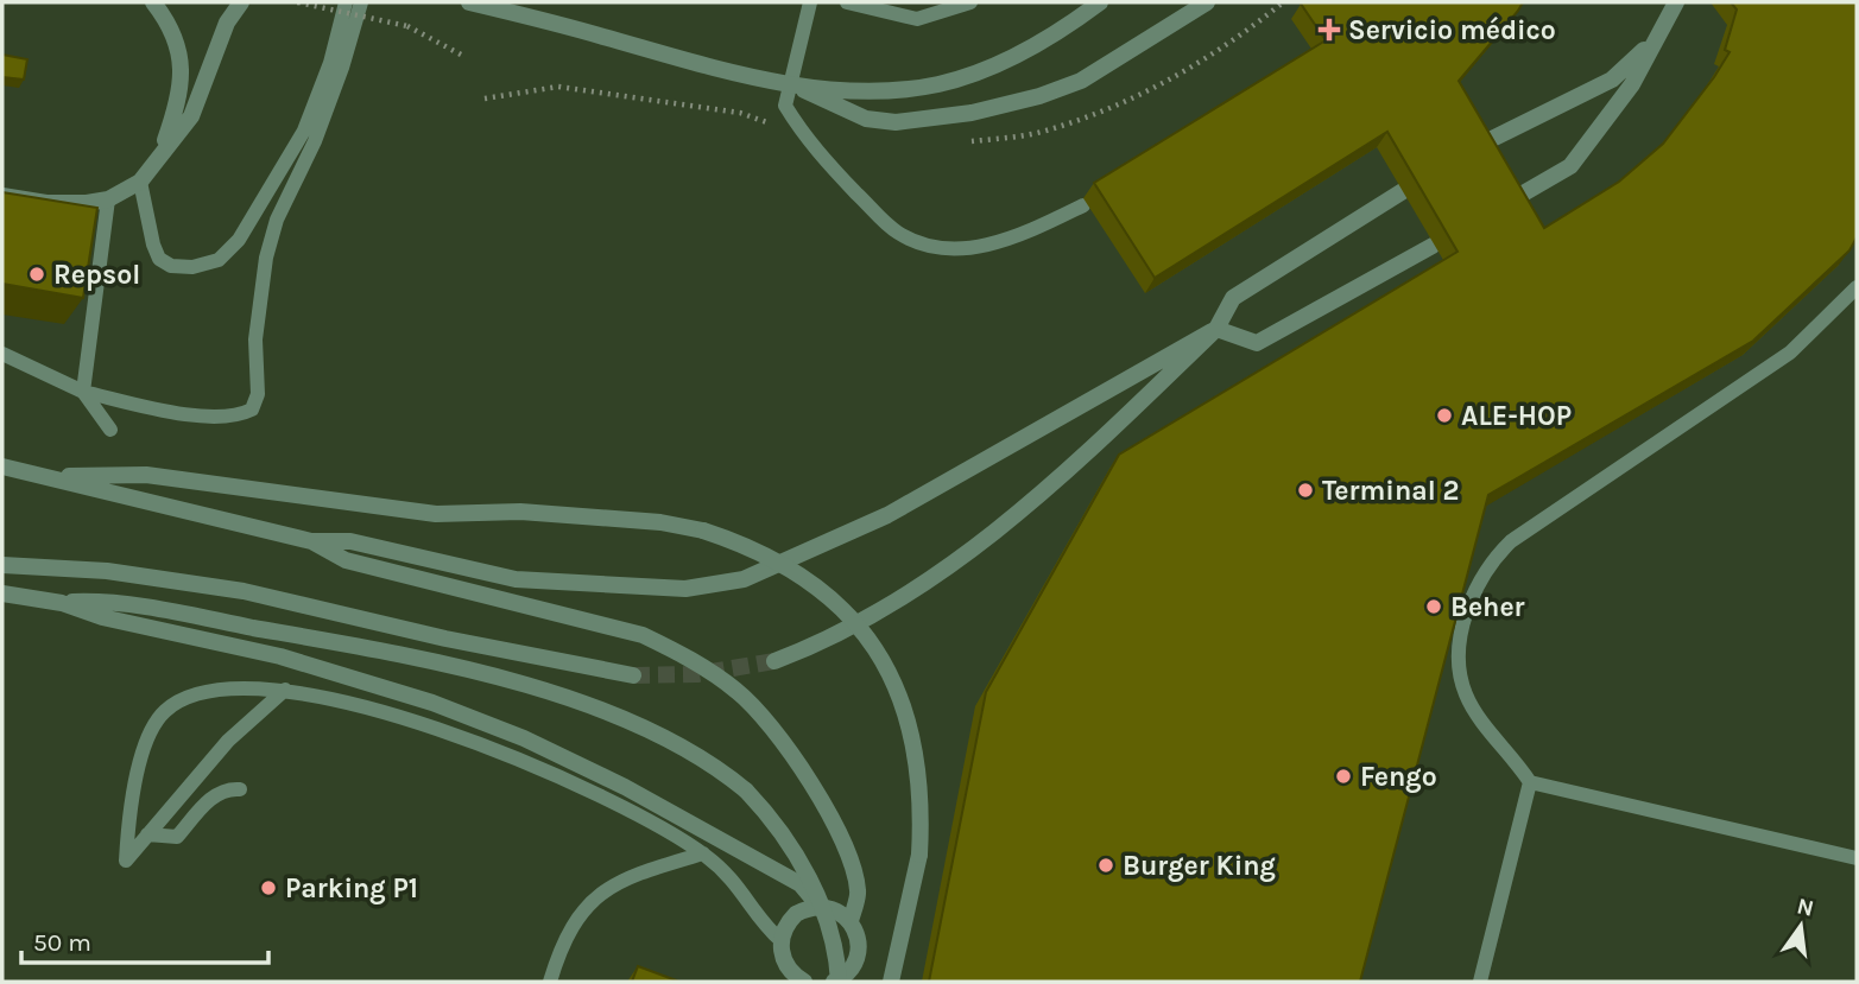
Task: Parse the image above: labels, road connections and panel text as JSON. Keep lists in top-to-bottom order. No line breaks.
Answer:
{"places":{"health":["Servicio médico"],"other":["Repsol","ALE-HOP","Terminal 2","Beher","Fengo","Burger King","Parking P1"]},"scale_bar":"50 m","north":"top"}
